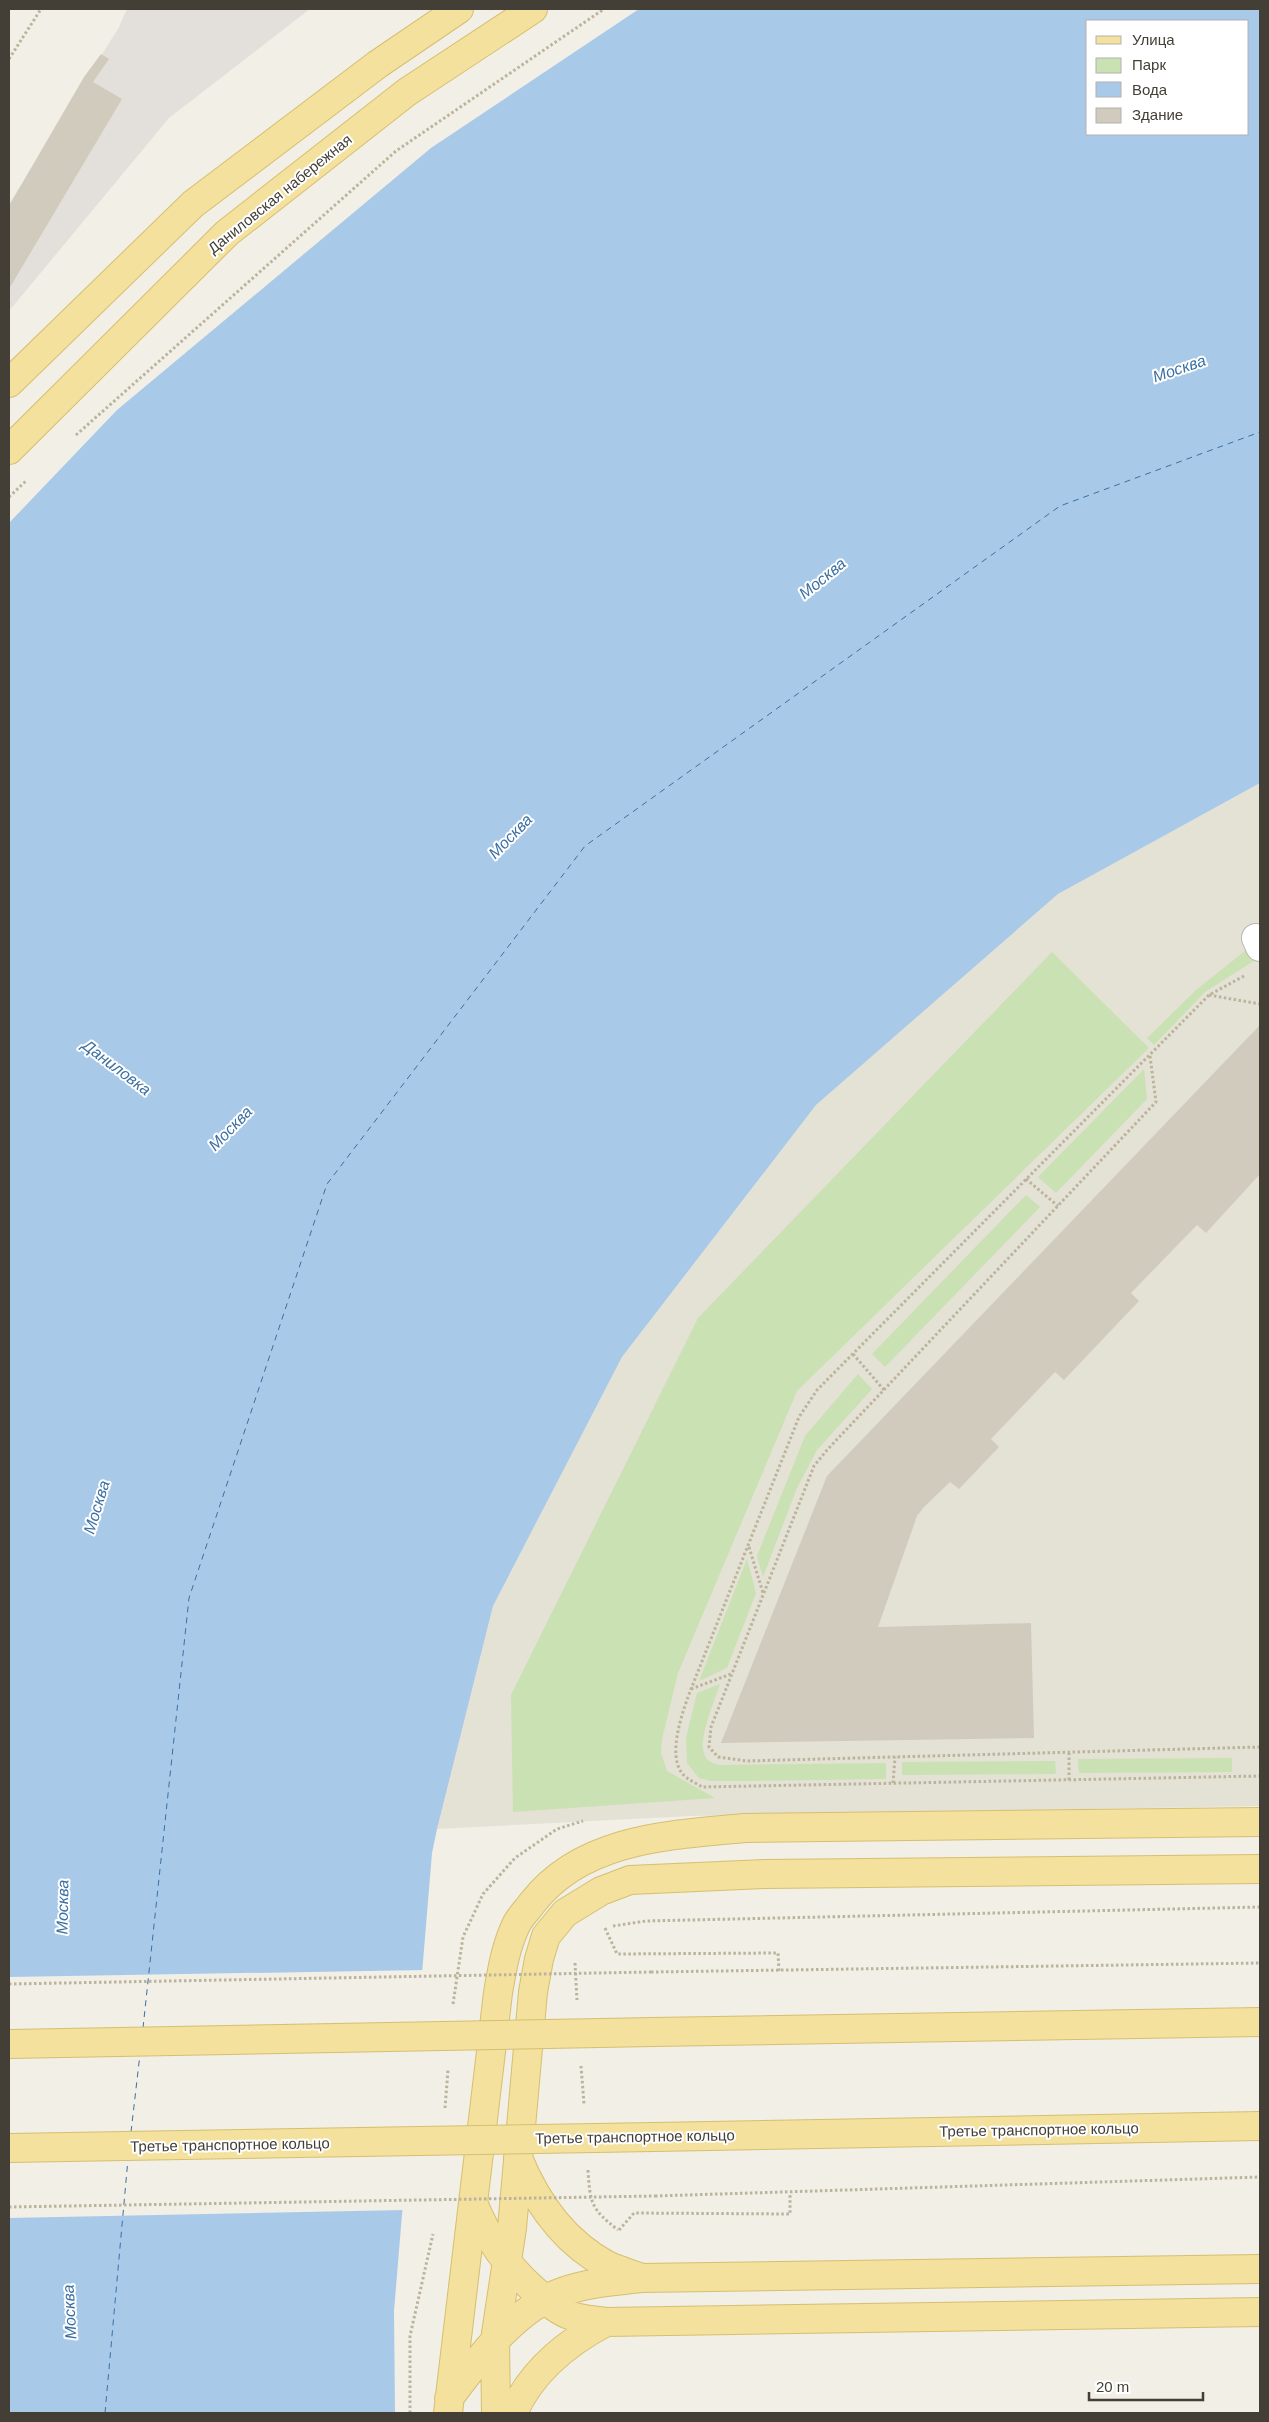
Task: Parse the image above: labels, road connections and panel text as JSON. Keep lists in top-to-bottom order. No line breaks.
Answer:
{"streets":{"main road":["Даниловская набережная","Третье транспортное кольцо"]},"water":["Москва","Даниловка"],"legend":["Улица","Парк","Вода","Здание"],"scale_bar":"20 m"}
